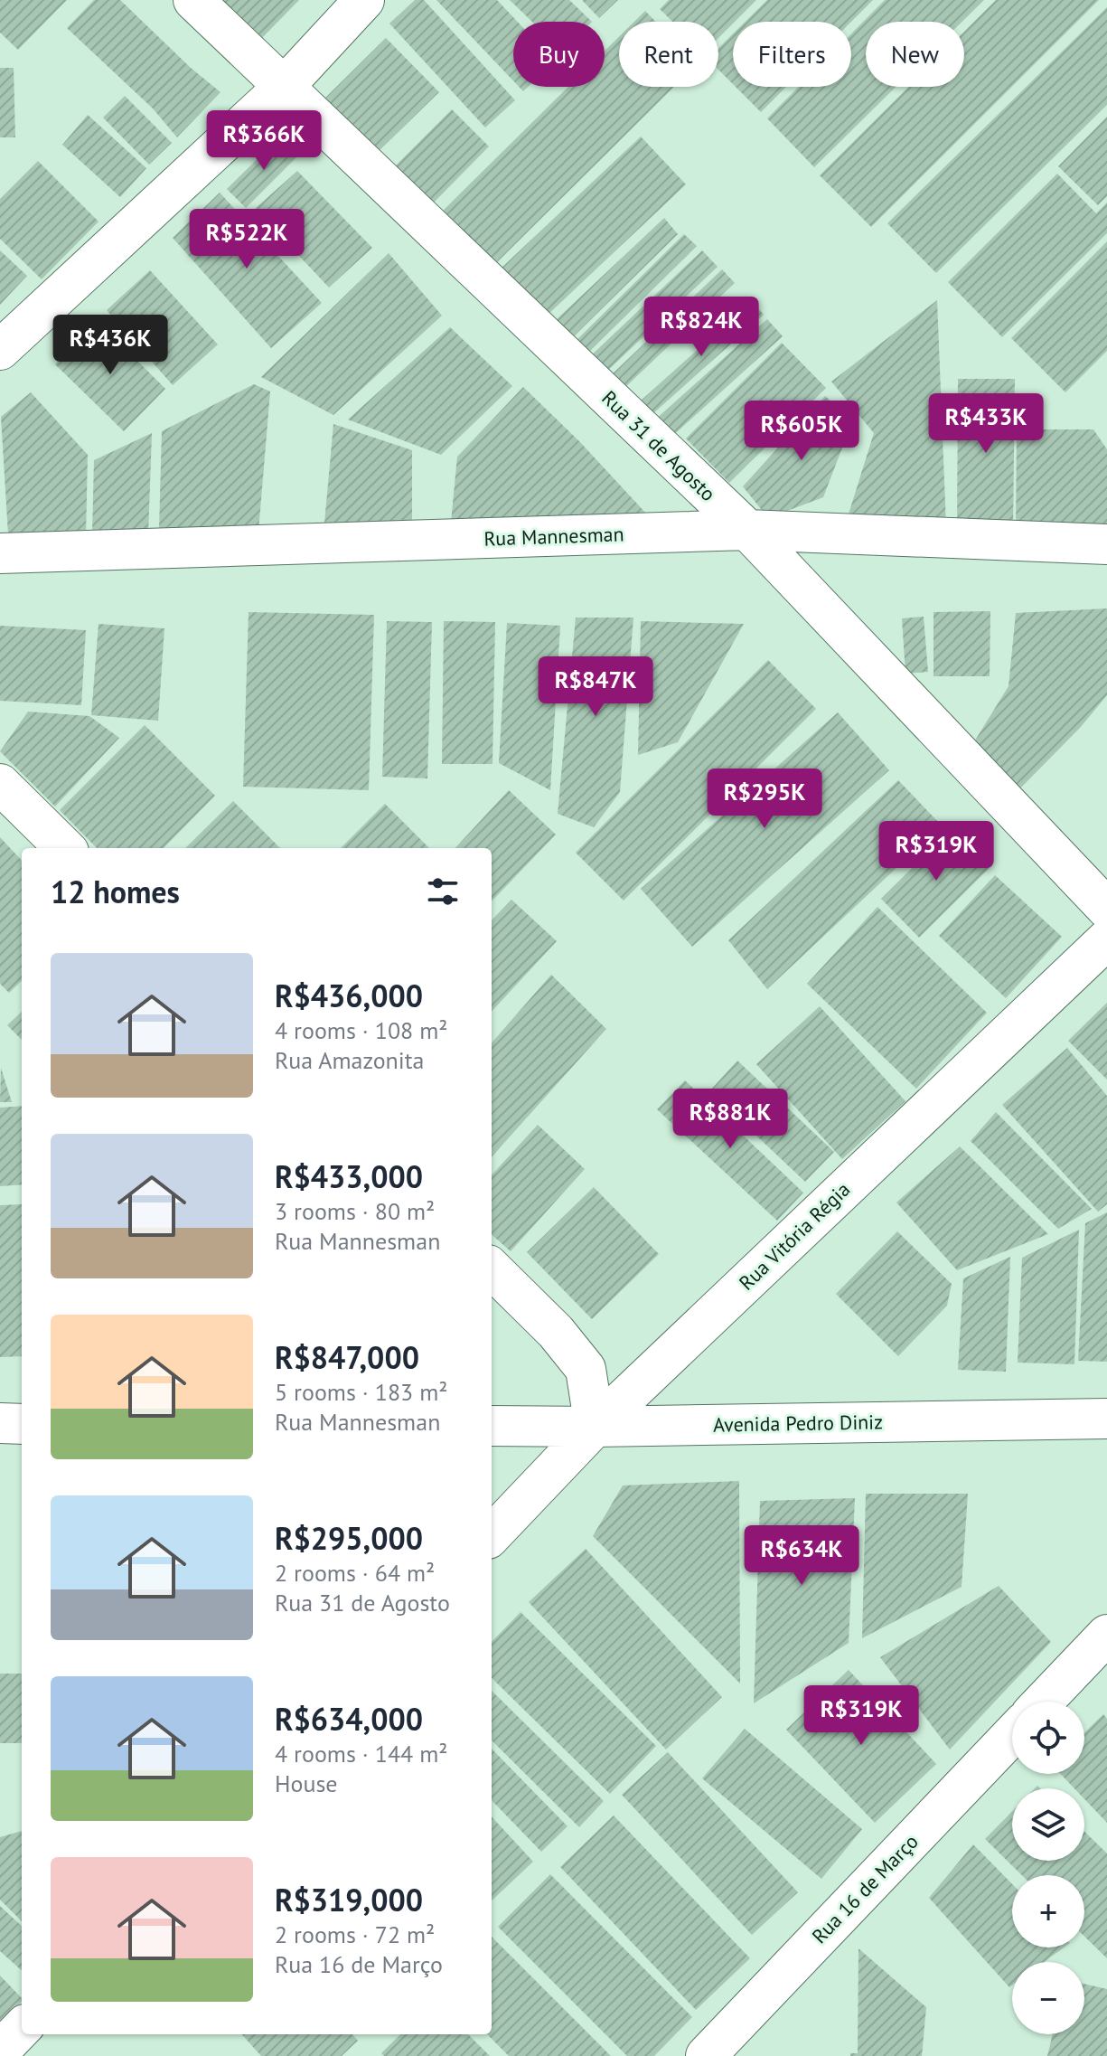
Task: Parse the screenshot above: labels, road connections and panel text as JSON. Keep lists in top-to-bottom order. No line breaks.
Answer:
{"streets":{"street":["Rua 31 de Agosto","Rua Mannesman","Rua Vitória Régia","Avenida Pedro Diniz","Rua 16 de Março"]},"crossings":[["Rua 31 de Agosto","Rua Mannesman"],["Rua Vitória Régia","Avenida Pedro Diniz"]],"page":{"chip":["Buy","Rent","Filters","New"],"price":["R$366K","R$522K","R$824K","R$436K","R$433K","R$605K","R$847K","R$295K","R$319K","R$881K","R$634K","R$319K"],"heading":"12 homes","list":[{"name":"R$436,000","note":"4 rooms · 108 m² · Rua Amazonita"},{"name":"R$433,000","note":"3 rooms · 80 m² · Rua Mannesman"},{"name":"R$847,000","note":"5 rooms · 183 m² · Rua Mannesman"},{"name":"R$295,000","note":"2 rooms · 64 m² · Rua 31 de Agosto"},{"name":"R$634,000","note":"4 rooms · 144 m² · House"},{"name":"R$319,000","note":"2 rooms · 72 m² · Rua 16 de Março"}],"map_buttons":["+","−"]}}
